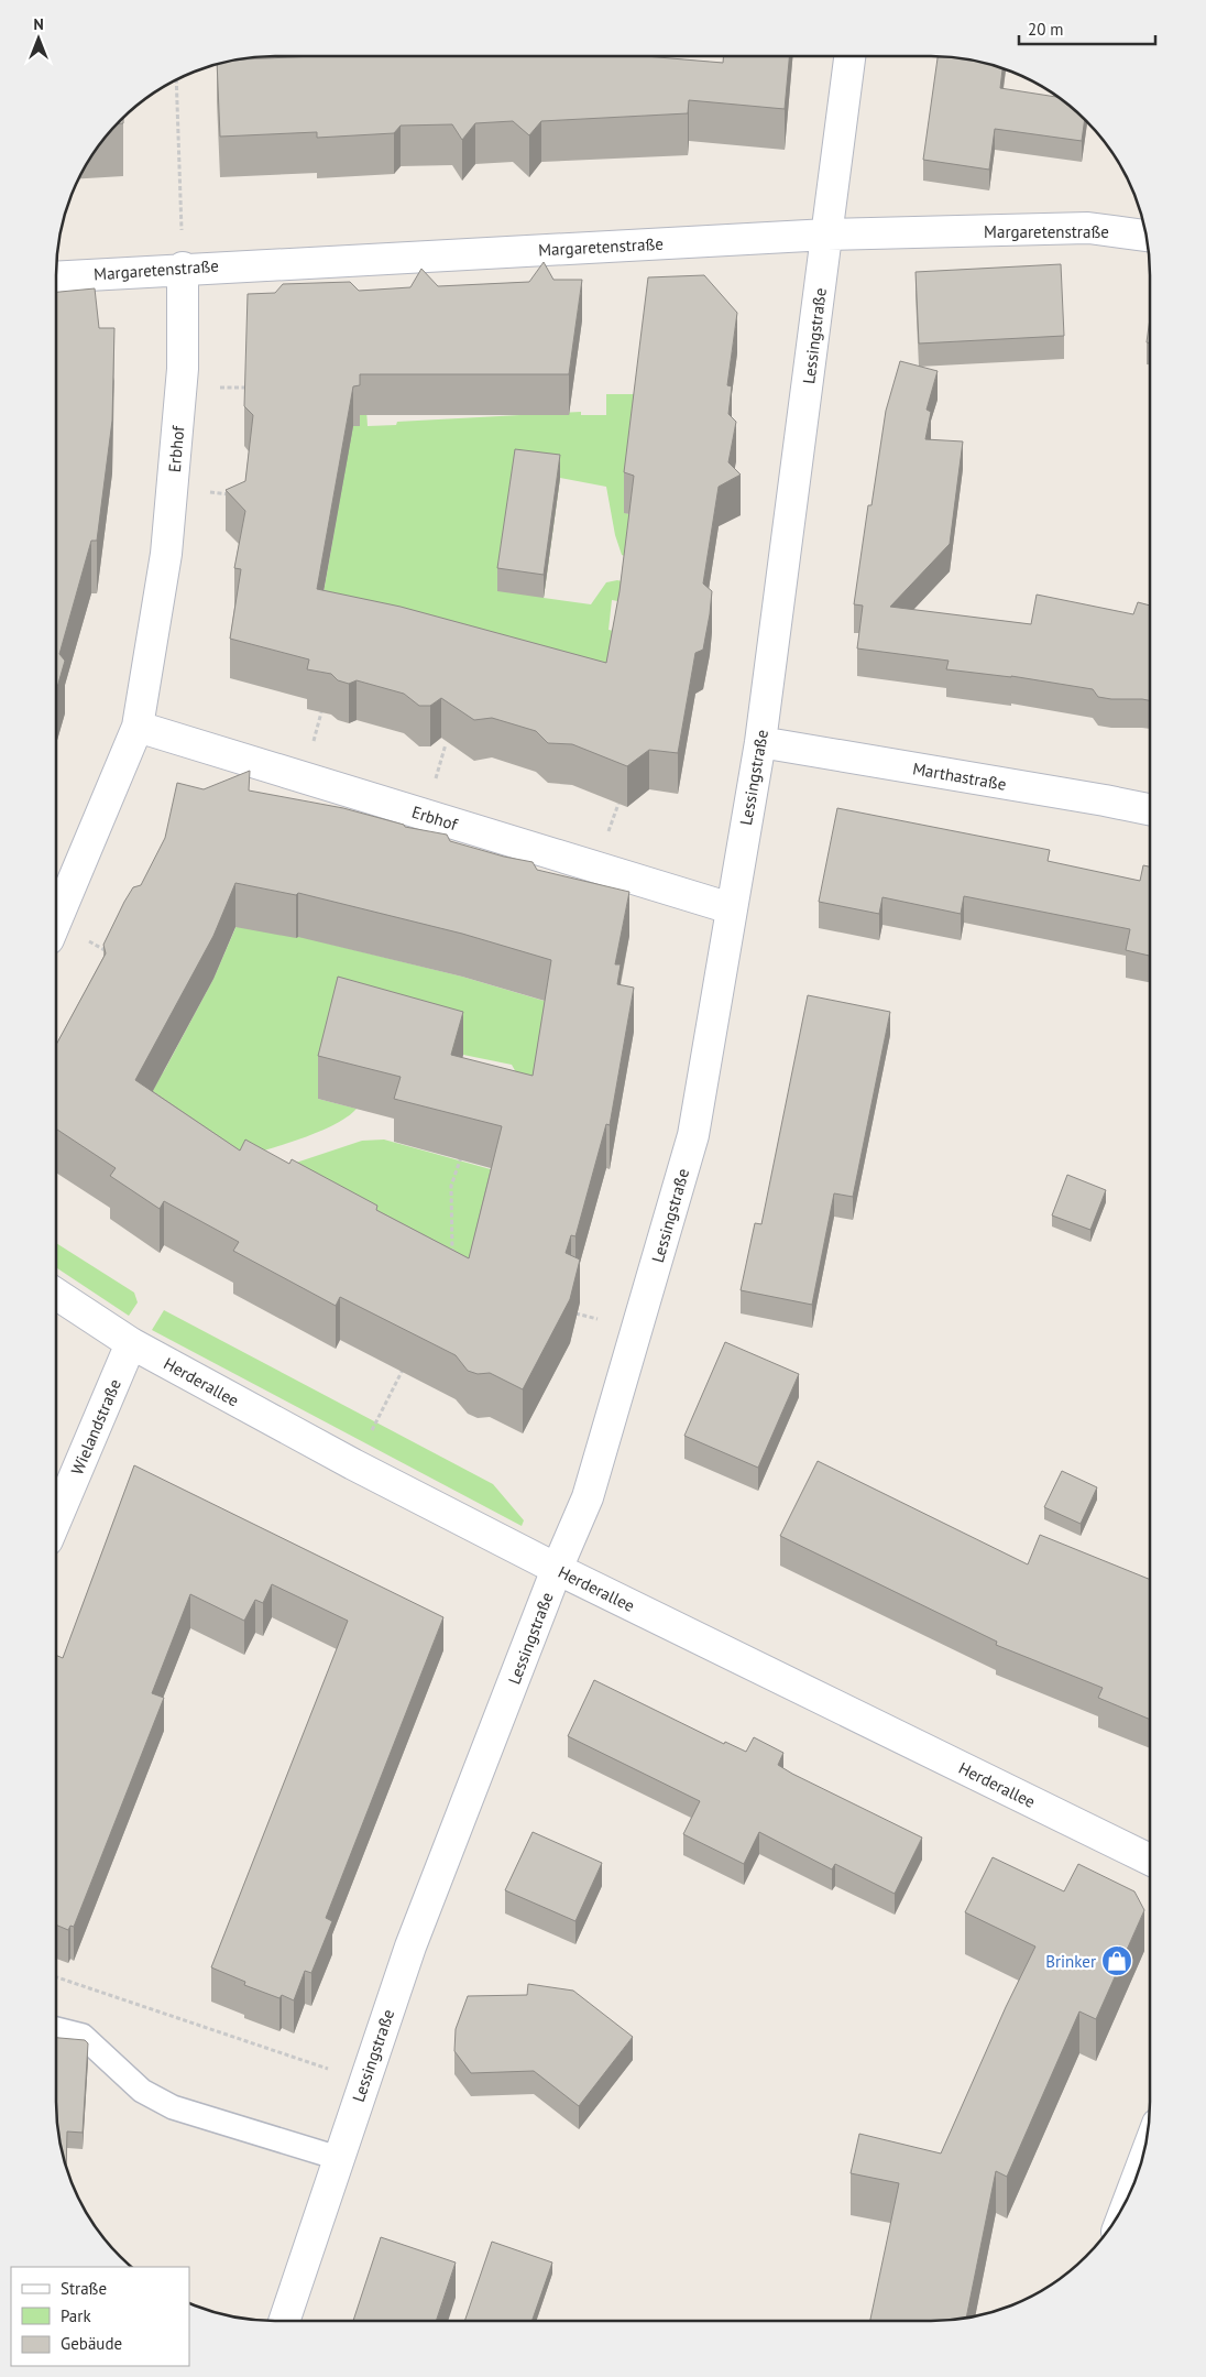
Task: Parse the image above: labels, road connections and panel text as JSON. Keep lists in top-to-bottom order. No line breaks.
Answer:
{"streets":{"street":["Margaretenstraße","Lessingstraße","Erbhof","Marthastraße","Herderallee","Wielandstraße"]},"crossings":[["Margaretenstraße","Lessingstraße"],["Margaretenstraße","Erbhof"],["Lessingstraße","Erbhof"],["Lessingstraße","Marthastraße"],["Lessingstraße","Herderallee"],["Herderallee","Wielandstraße"]],"places":{"shop":["Brinker"]},"legend":["Straße","Park","Gebäude"],"scale_bar":"20 m","north":"top"}
